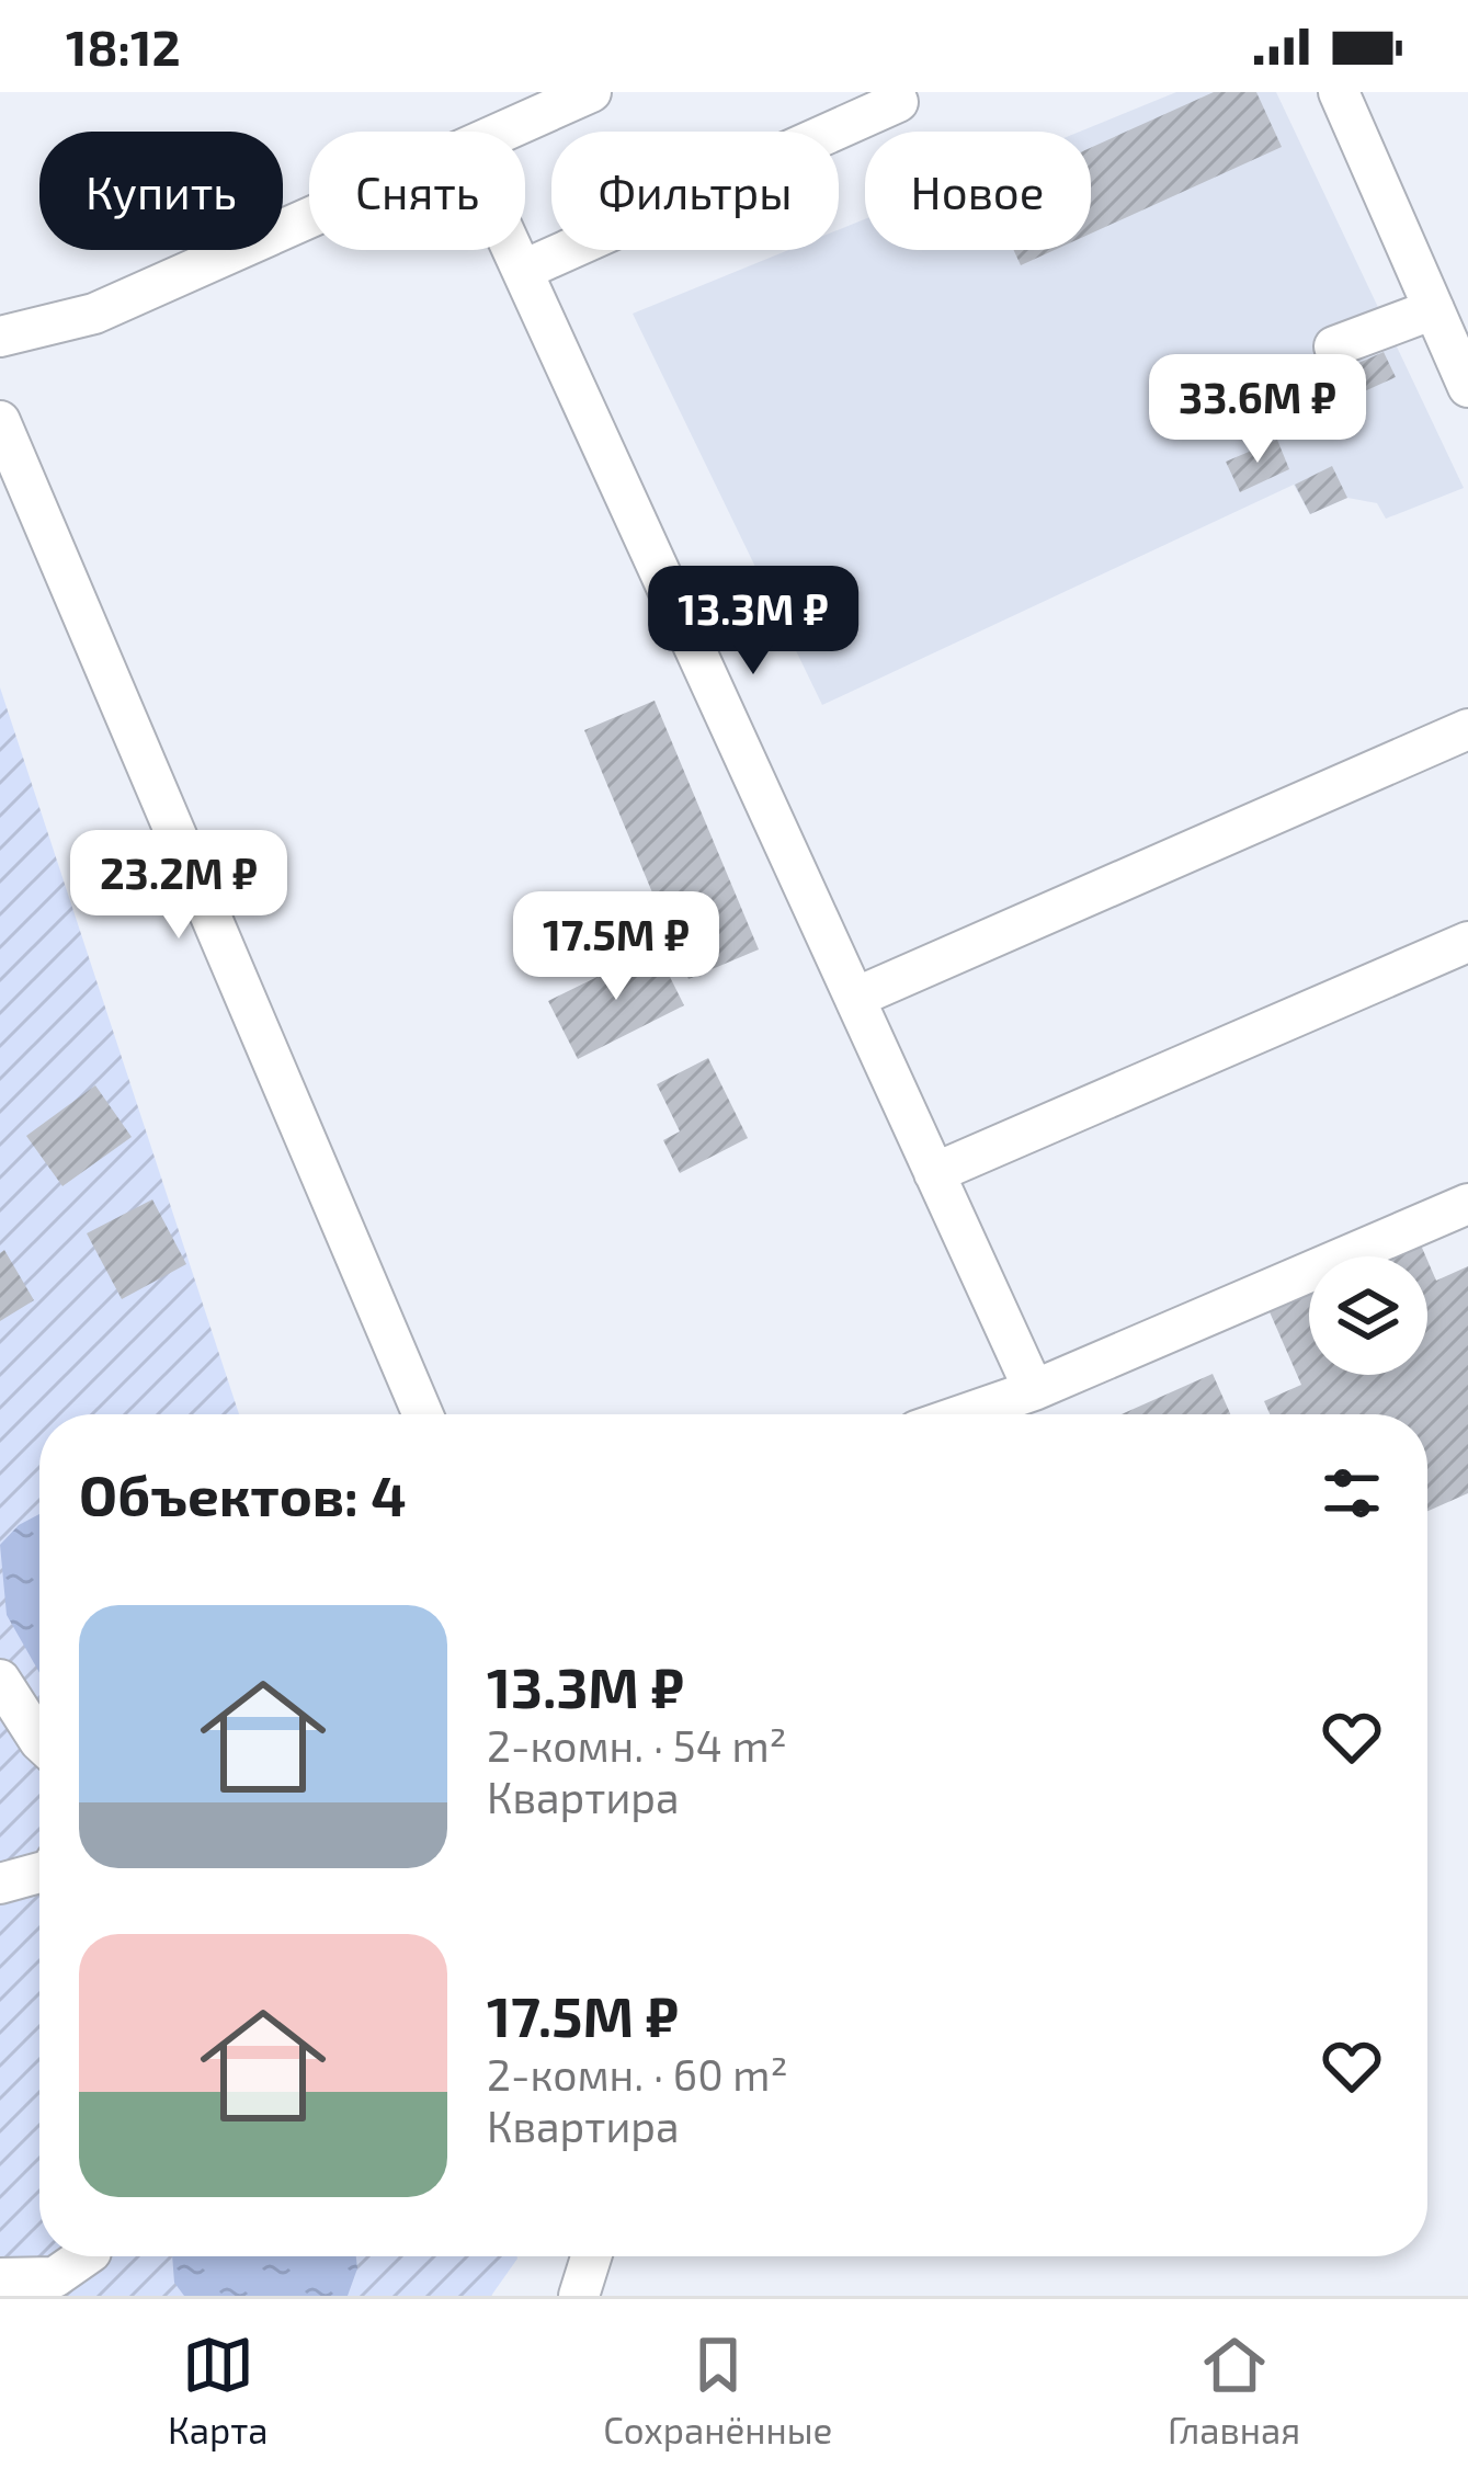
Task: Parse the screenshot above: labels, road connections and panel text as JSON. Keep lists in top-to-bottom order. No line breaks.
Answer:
{"page":{"status":"18:12","chip":["Купить","Снять","Фильтры","Новое"],"price":["33.6M ₽","13.3M ₽","23.2M ₽","17.5M ₽"],"heading":"Объектов: 4","list":[{"name":"13.3M ₽","note":"2-комн. · 54 m² · Квартира"},{"name":"17.5M ₽","note":"2-комн. · 60 m² · Квартира"}],"tabs":["Карта","Сохранённые","Главная"]}}
